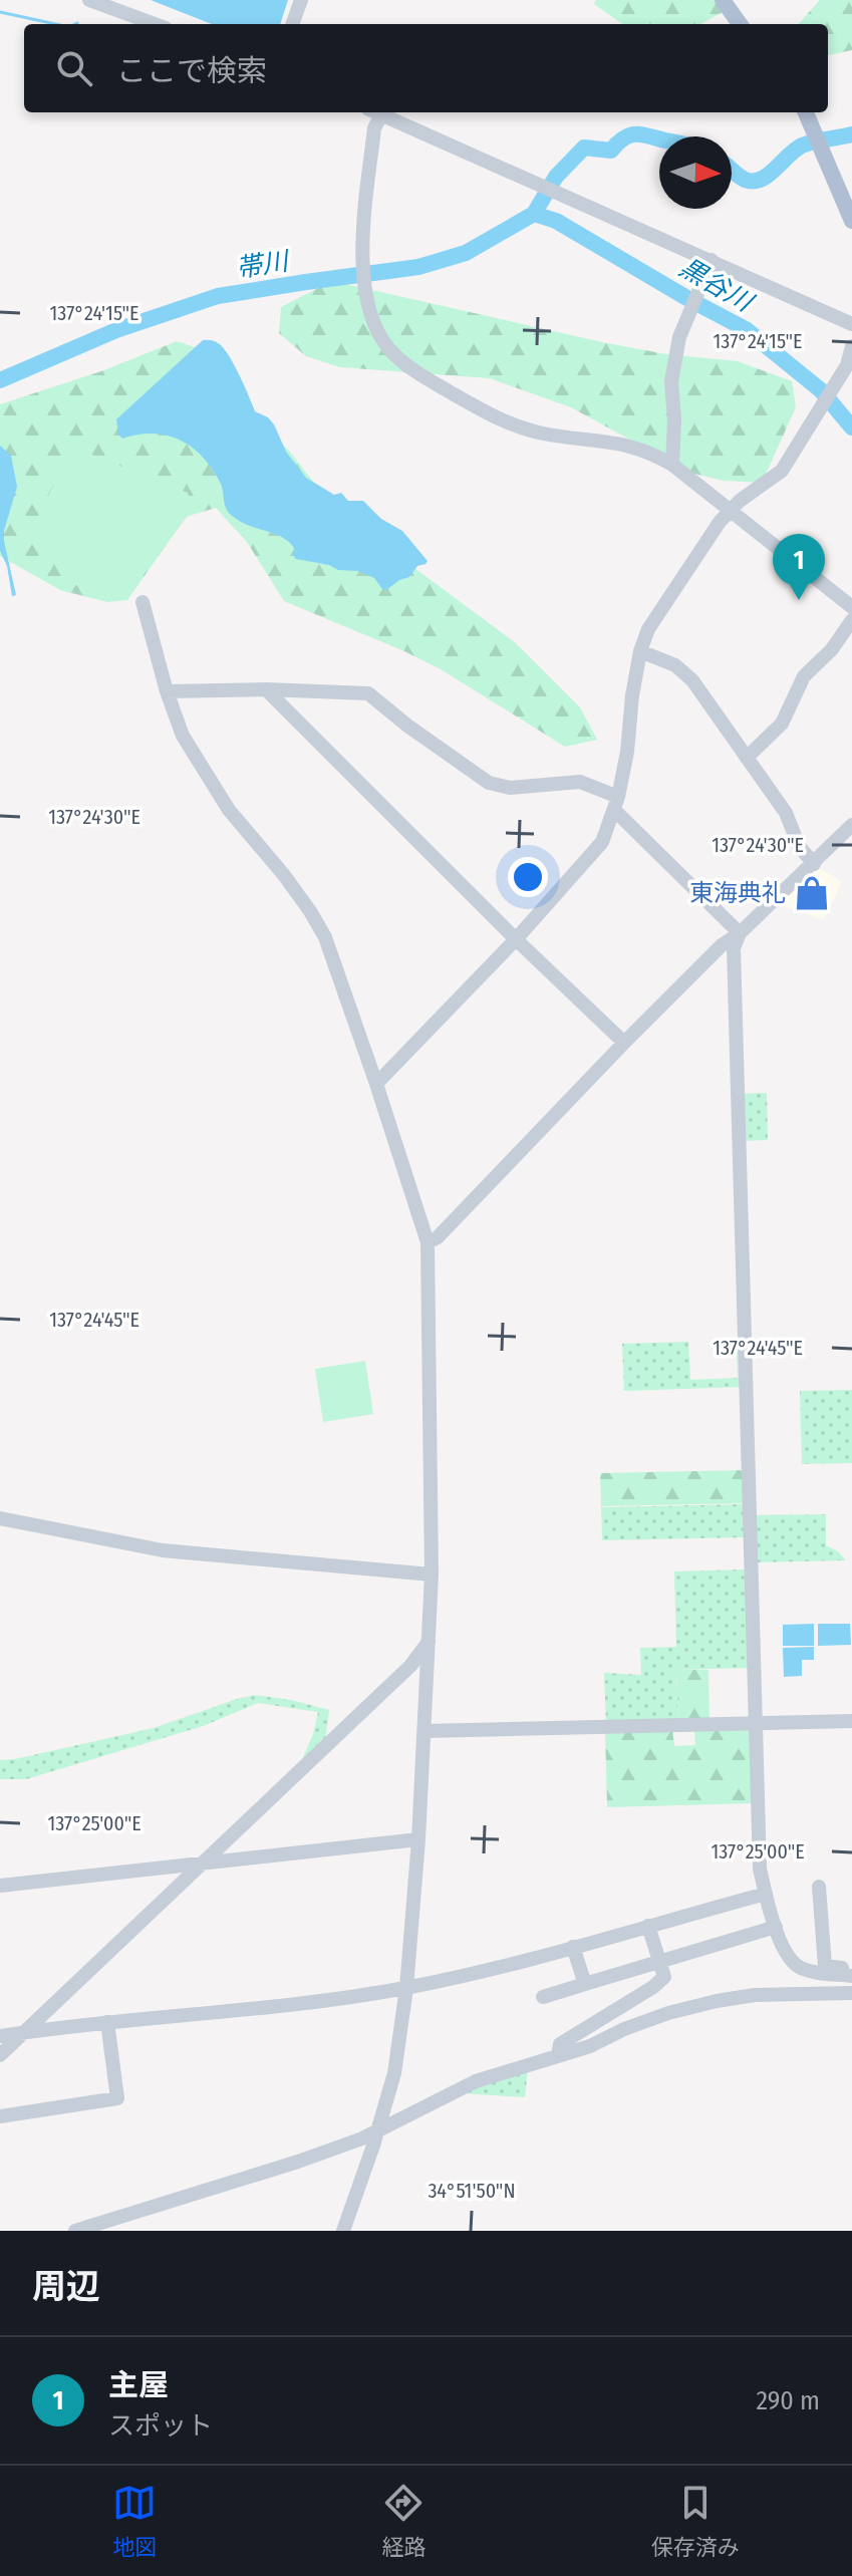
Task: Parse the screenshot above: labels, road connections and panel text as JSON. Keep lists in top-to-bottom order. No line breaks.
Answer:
{"water":["帯川","黒谷川"],"places":{"shop":["東海典礼"]},"north":"right","page":{"search":"ここで検索","pins":"1","heading":"周辺","list":[{"mark":"1","name":"主屋","note":"スポット","value":"290 m"}],"nav":["地図","経路","保存済み"]},"coordinates":["137°24'15\"E","137°24'30\"E","137°24'45\"E","137°25'00\"E","34°51'50\"N"]}
